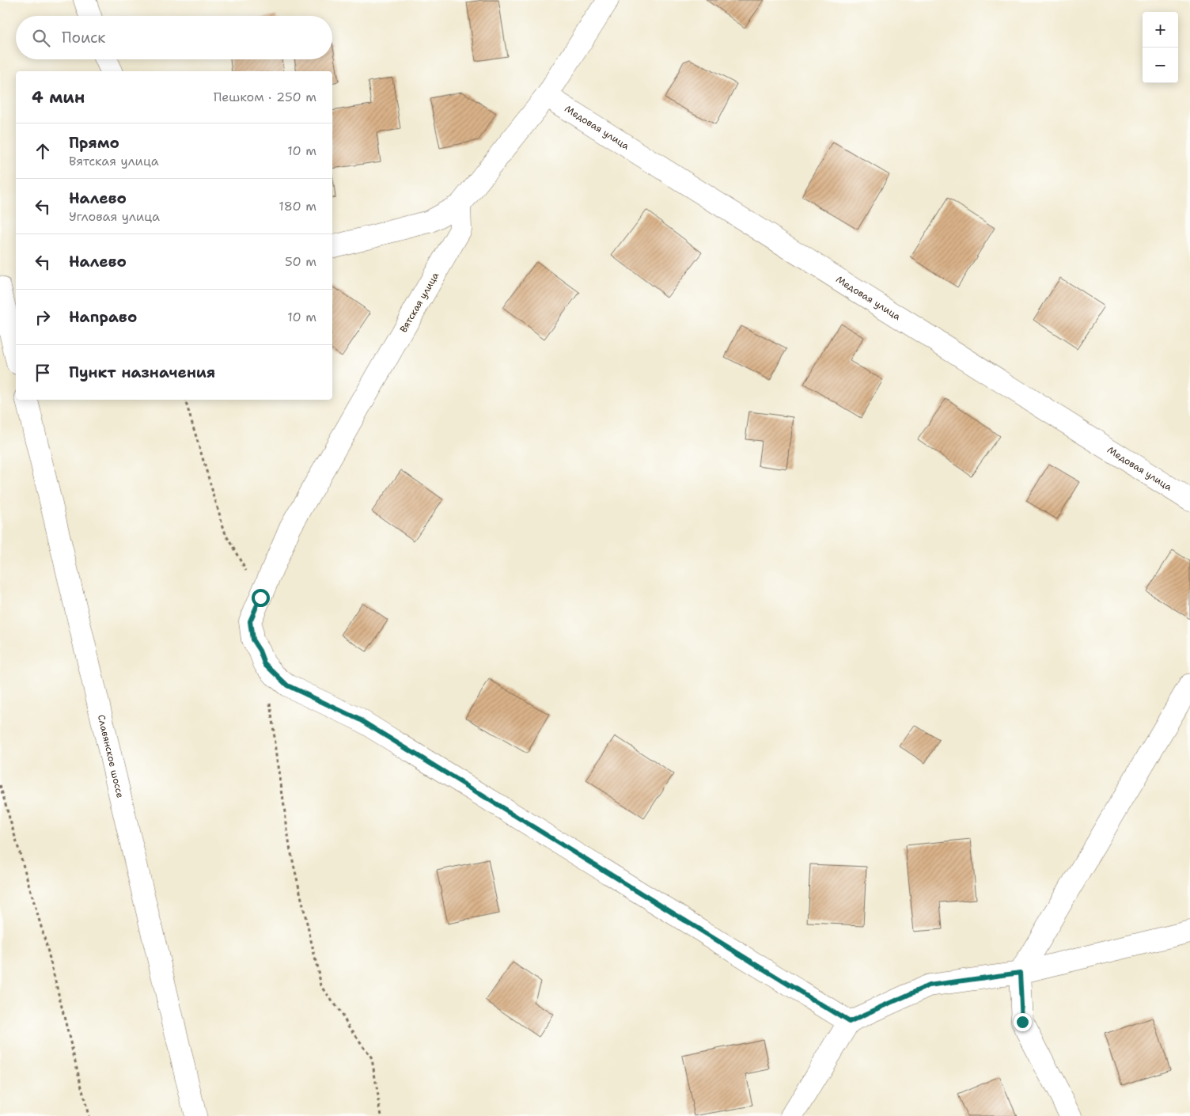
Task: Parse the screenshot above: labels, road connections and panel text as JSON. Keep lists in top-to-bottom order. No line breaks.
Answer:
{"streets":{"street":["Медовая улица","Вятская улица","Славянское шоссе"]},"page":{"map_buttons":["+","−"],"search":"Поиск","heading":["4 мин","Пешком · 250 m"],"list":[["Прямо","Вятская улица","10 m"],["Налево","Угловая улица","180 m"],["Налево","50 m"],["Направо","10 m"],"Пункт назначения"]}}
